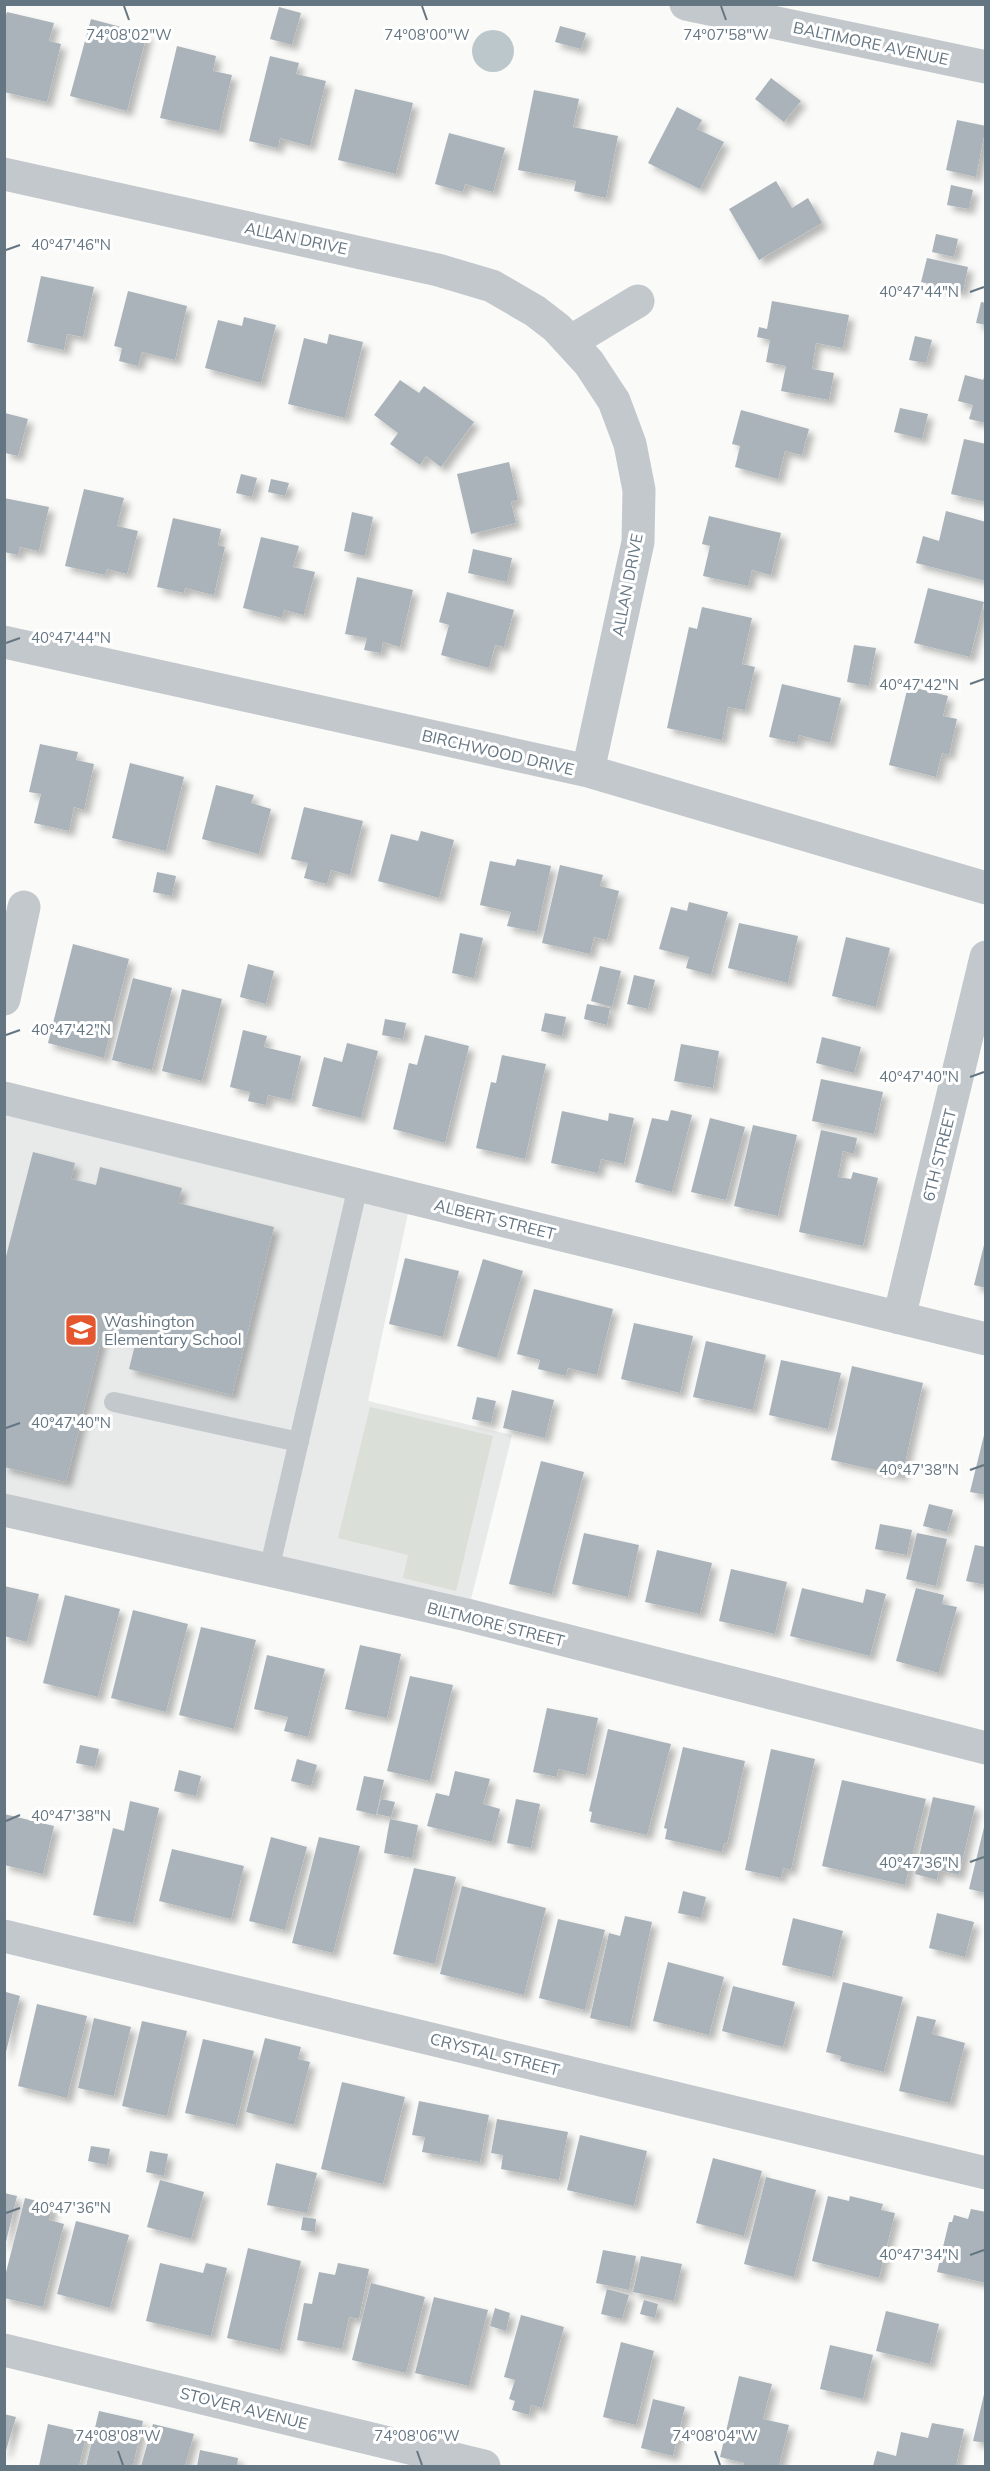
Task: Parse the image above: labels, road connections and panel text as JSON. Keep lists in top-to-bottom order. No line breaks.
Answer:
{"streets":{"street":["BALTIMORE AVENUE","ALLAN DRIVE","BIRCHWOOD DRIVE","6TH STREET","ALBERT STREET","BILTMORE STREET","CRYSTAL STREET","STOVER AVENUE"]},"crossings":[["ALLAN DRIVE","BIRCHWOOD DRIVE"],["6TH STREET","ALBERT STREET"]],"places":{"school or university":["Washington Elementary School"]},"coordinates":["74°07'58\"W","74°08'02\"W","74°08'00\"W","40°47'46\"N","40°47'44\"N","40°47'42\"N","40°47'40\"N","40°47'38\"N","40°47'36\"N","40°47'34\"N","74°08'08\"W","74°08'06\"W","74°08'04\"W"]}
